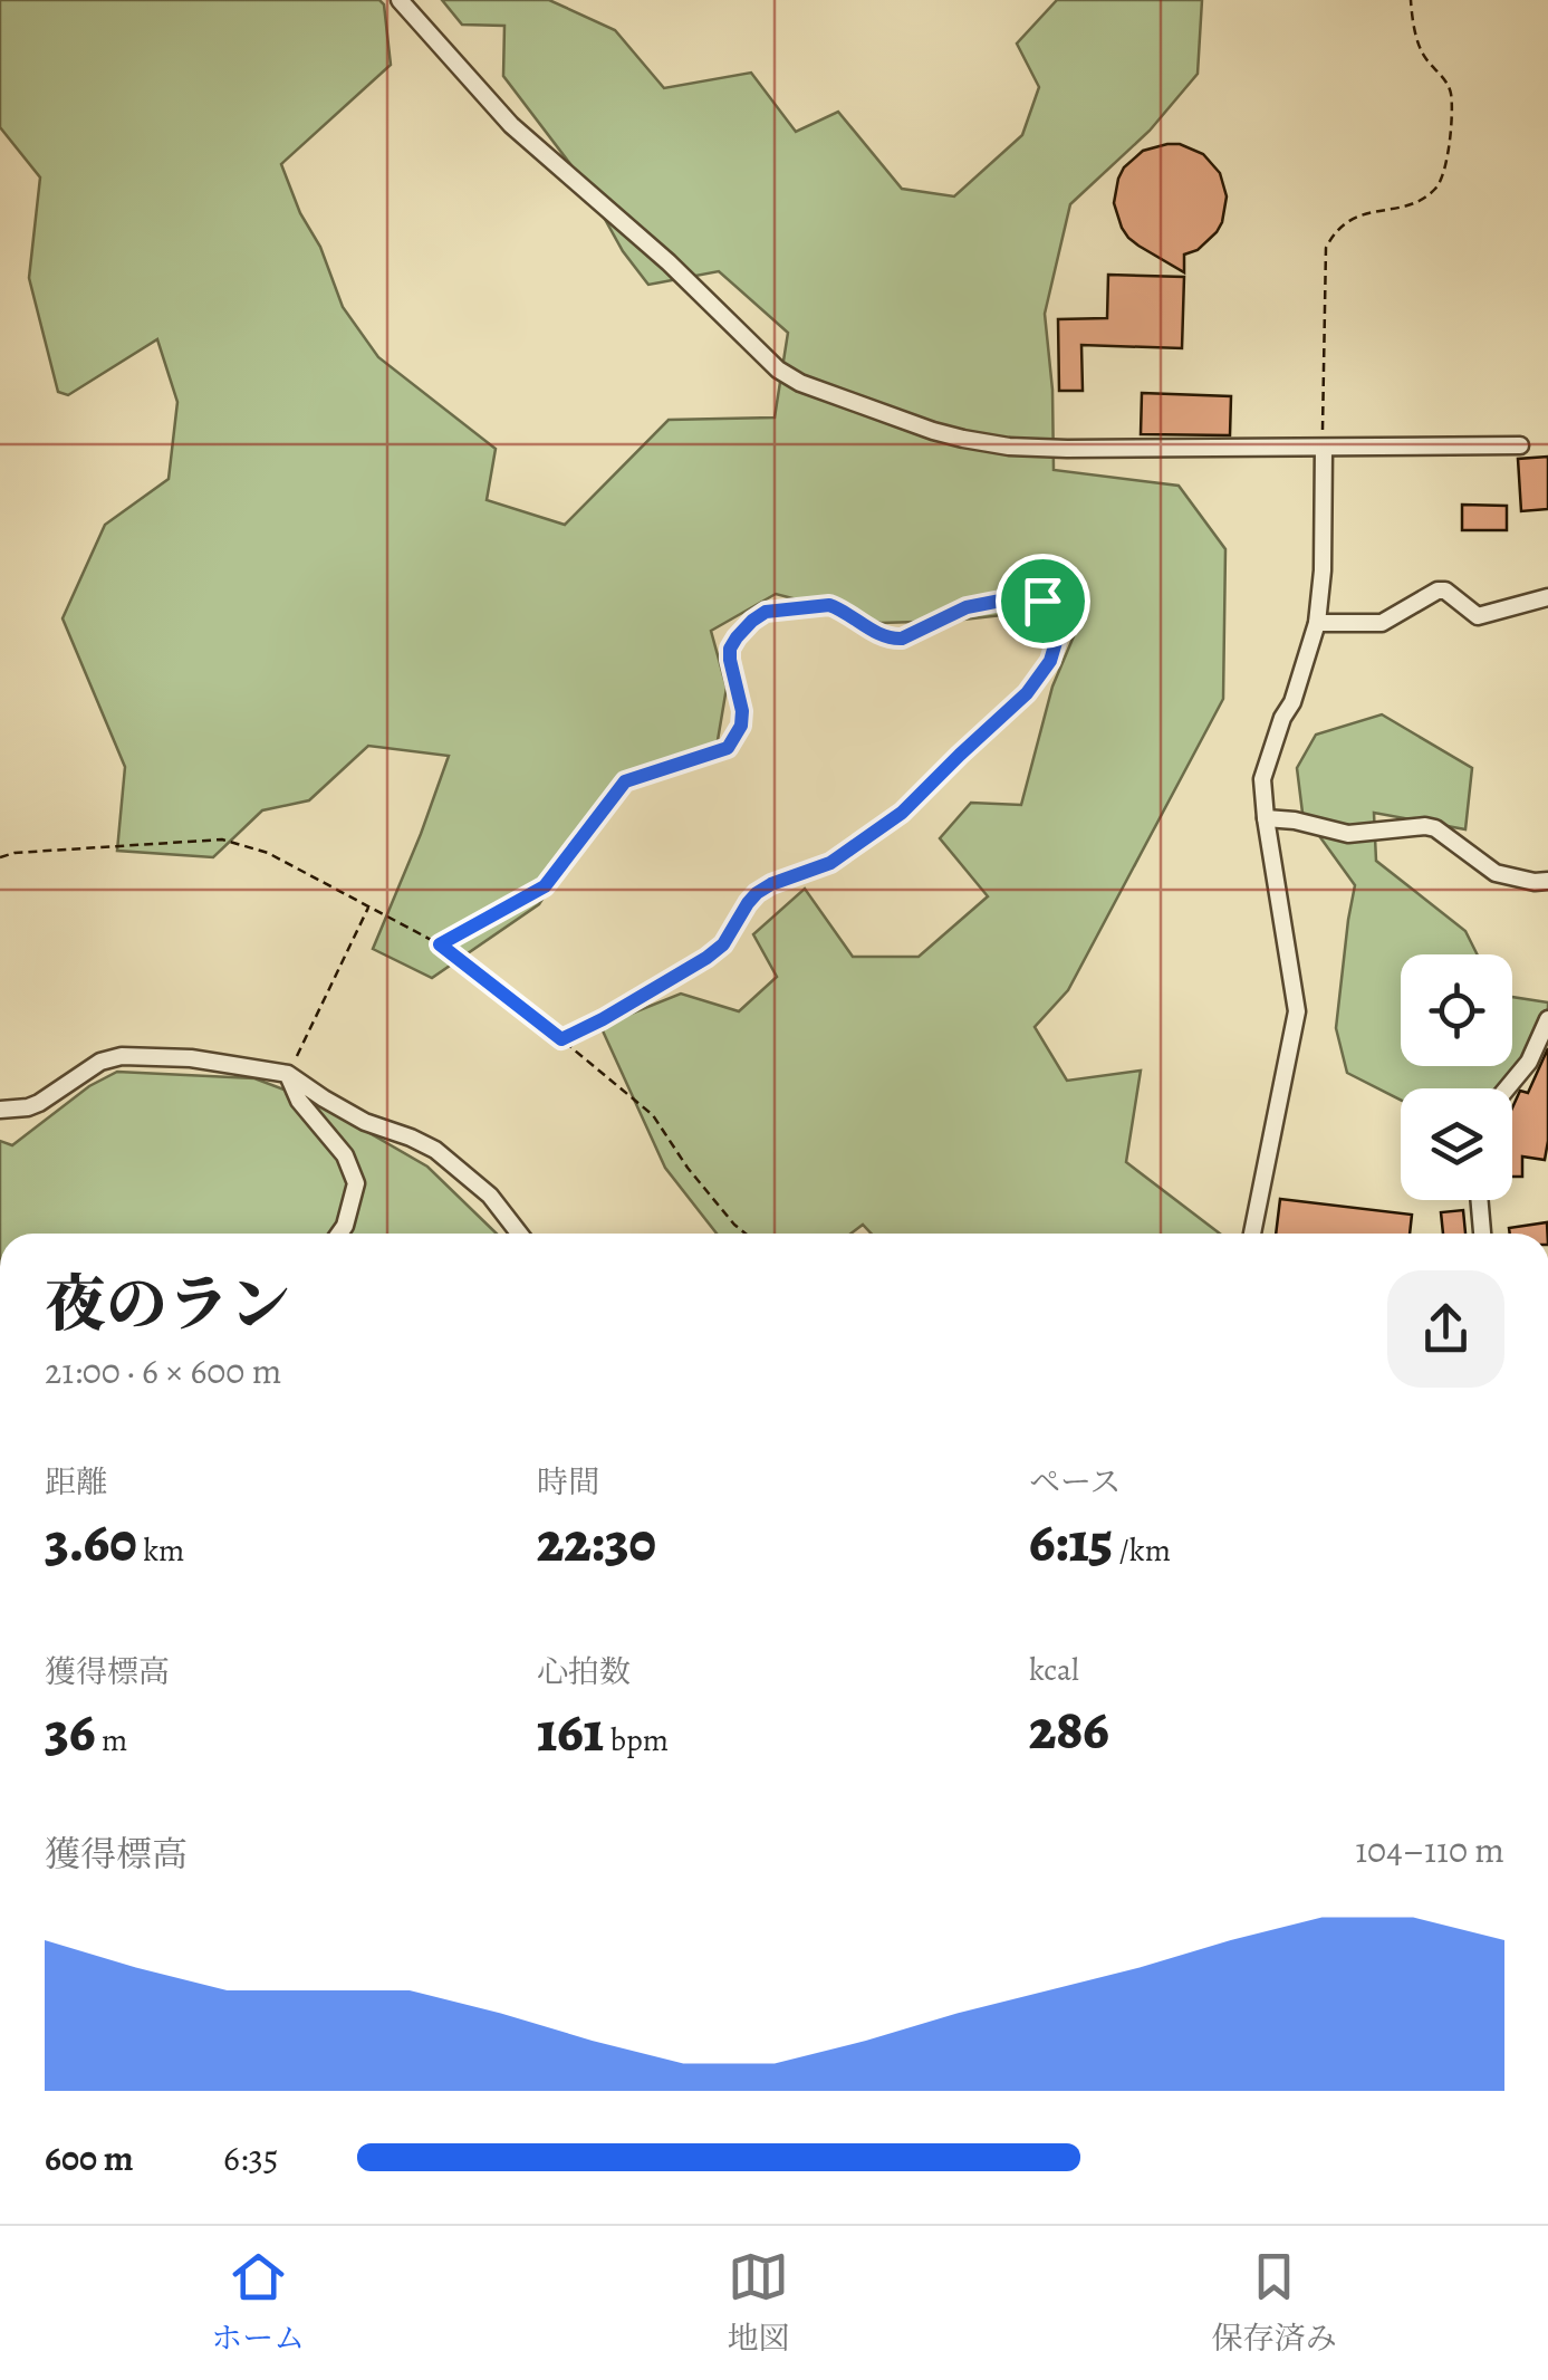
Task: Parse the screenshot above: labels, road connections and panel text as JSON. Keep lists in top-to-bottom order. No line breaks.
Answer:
{"page":{"heading":["夜のラン","21:00 · 6 × 600 m"],"stats":[["距離","3.60 km"],["時間","22:30"],["ペース","6:15 /km"],["獲得標高","36 m"],["心拍数","161 bpm"],["kcal","286"]],"chart":["獲得標高","104–110 m"],"list":[{"name":"600 m","note":"6:35"}],"tabs":["ホーム","地図","保存済み"]}}
